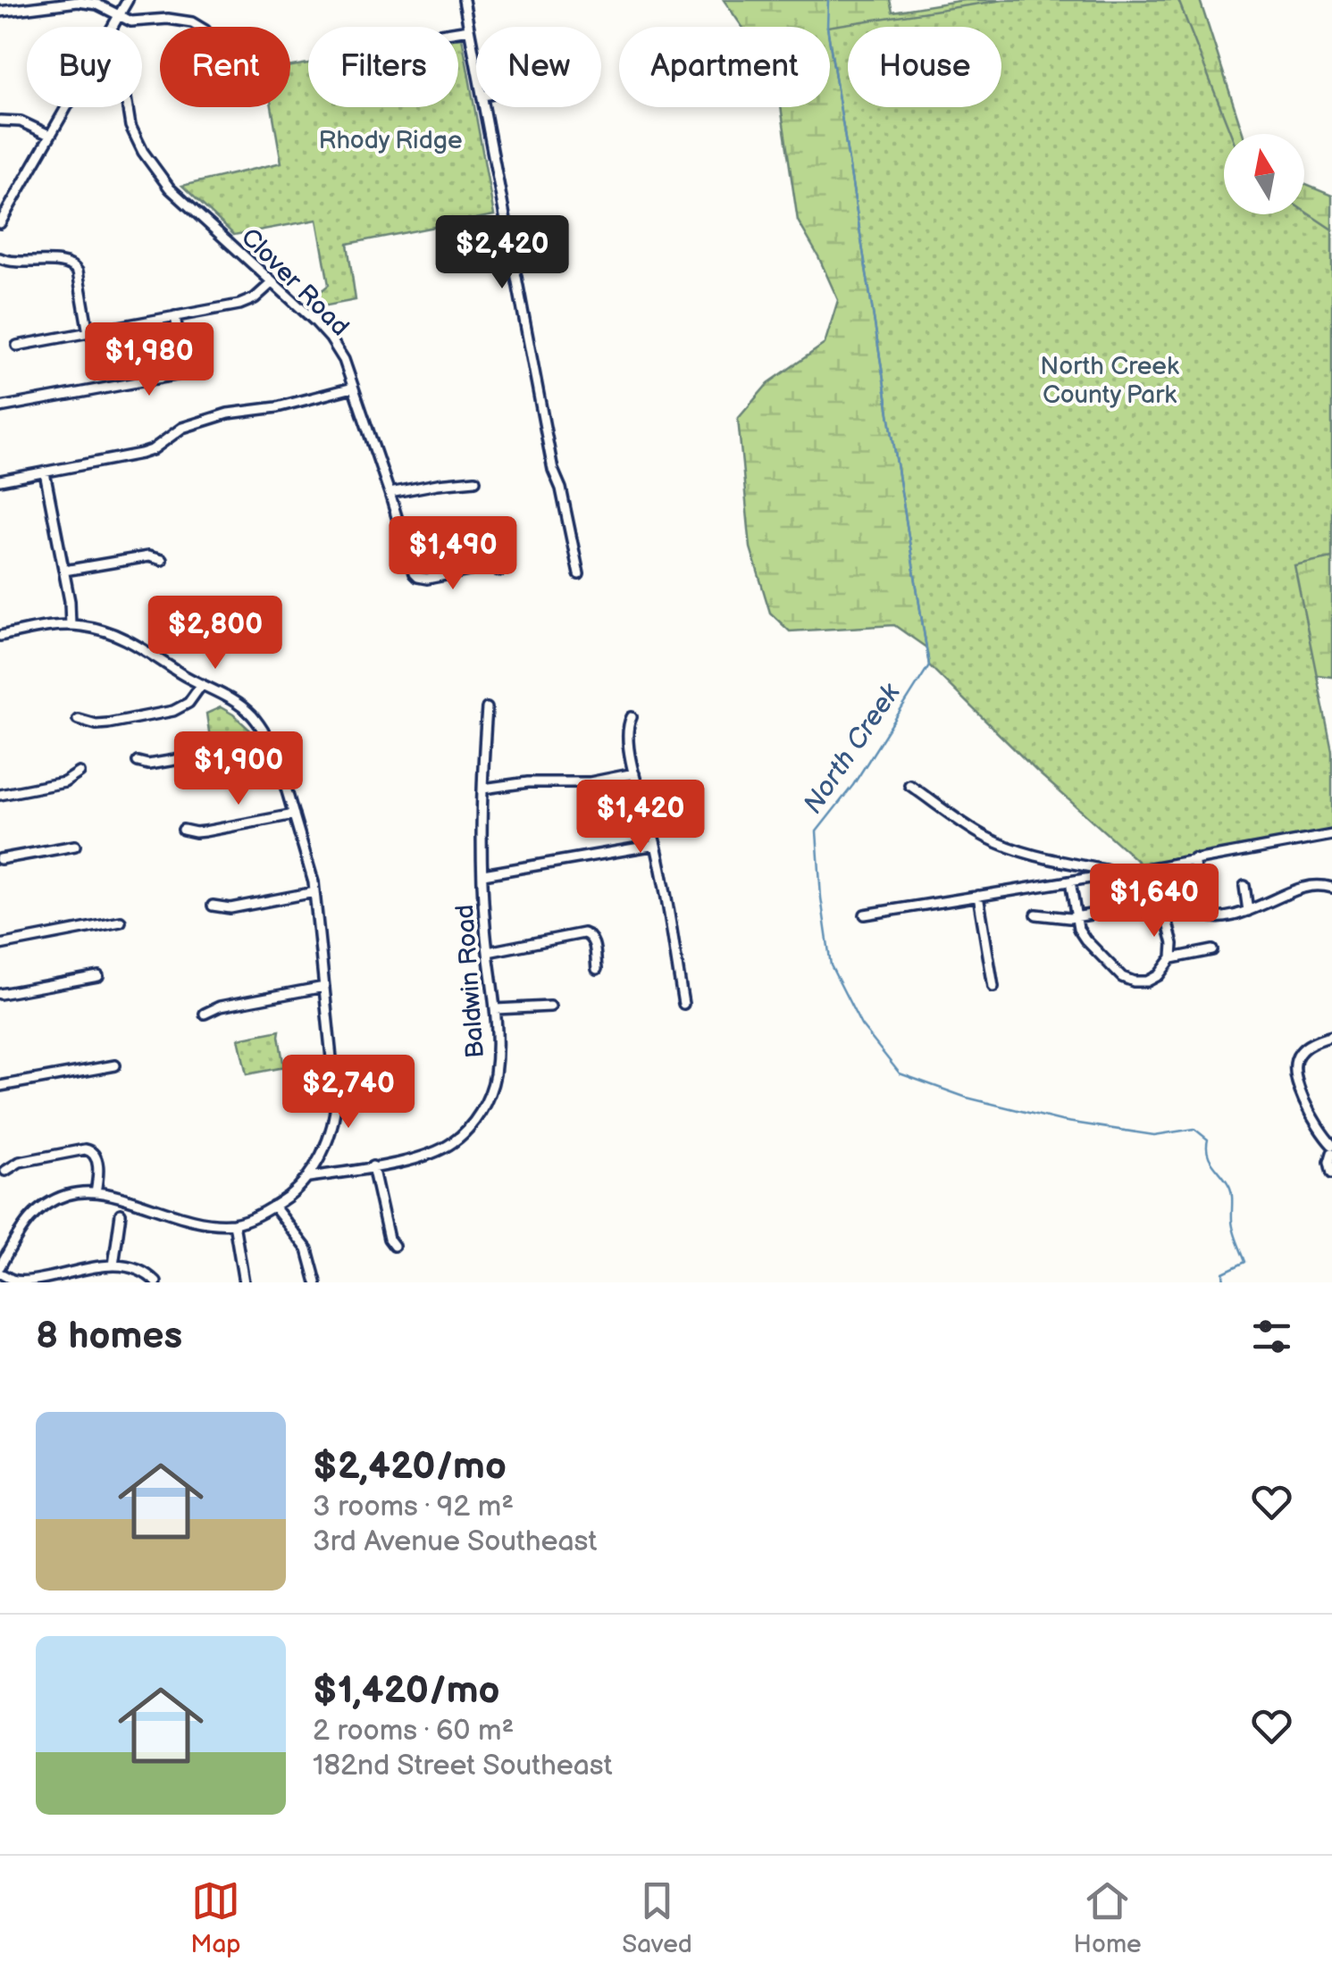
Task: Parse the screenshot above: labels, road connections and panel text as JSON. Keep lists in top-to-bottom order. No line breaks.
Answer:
{"streets":{"street":["Clover Road","Baldwin Road"]},"water":["North Creek"],"parks":["Rhody Ridge","North Creek County Park"],"north":"top","page":{"chip":["Buy","Rent","Filters","New","Apartment","House"],"price":["$2,420","$1,980","$1,490","$2,800","$1,900","$1,420","$1,640","$2,740"],"heading":"8 homes","list":[{"name":"$2,420/mo","note":"3 rooms · 92 m² · 3rd Avenue Southeast"},{"name":"$1,420/mo","note":"2 rooms · 60 m² · 182nd Street Southeast"}],"tabs":["Map","Saved","Home"]}}
